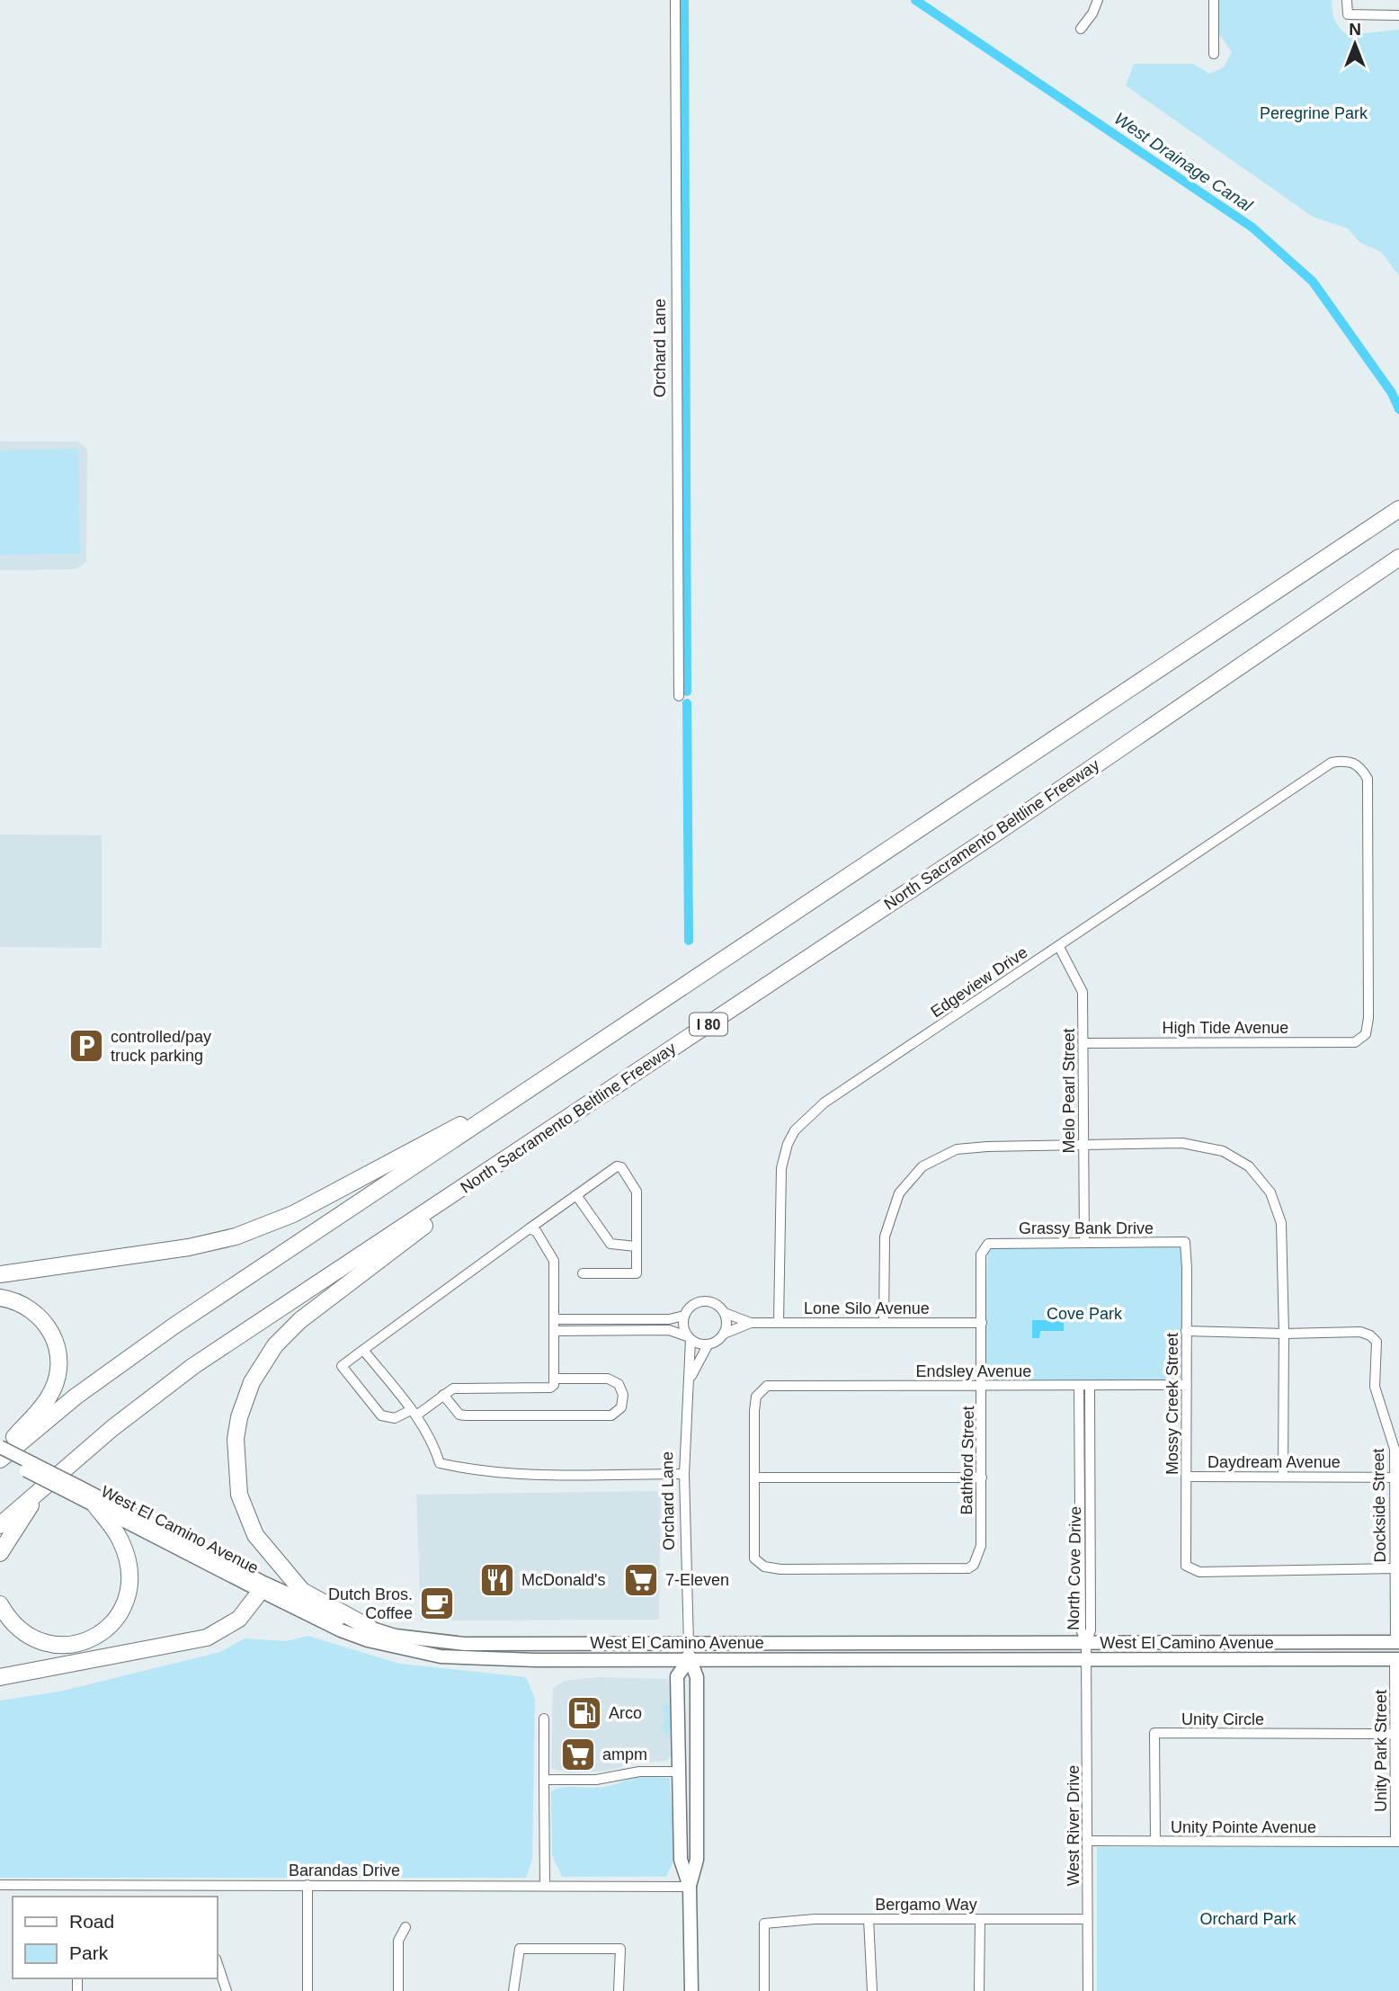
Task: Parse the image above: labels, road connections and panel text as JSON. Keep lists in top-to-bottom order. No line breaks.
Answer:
{"streets":{"highway":["North Sacramento Beltline Freeway","I 80"],"main road":["Orchard Lane","West El Camino Avenue"],"street":["Edgeview Drive","High Tide Avenue","Melo Pearl Street","Grassy Bank Drive","Lone Silo Avenue","Endsley Avenue","Mossy Creek Street","Bathford Street","Daydream Avenue","Dockside Street","North Cove Drive","Unity Circle","Unity Park Street","West River Drive","Unity Pointe Avenue","Barandas Drive","Bergamo Way"]},"crossings":[["Orchard Lane","Lone Silo Avenue"],["Orchard Lane","West El Camino Avenue"],["Orchard Lane","Barandas Drive"],["Edgeview Drive","High Tide Avenue"],["Edgeview Drive","Melo Pearl Street"],["Edgeview Drive","Lone Silo Avenue"],["High Tide Avenue","Melo Pearl Street"],["Melo Pearl Street","Grassy Bank Drive"],["Grassy Bank Drive","Mossy Creek Street"],["Grassy Bank Drive","Bathford Street"],["Lone Silo Avenue","Bathford Street"],["Endsley Avenue","Mossy Creek Street"],["Endsley Avenue","Bathford Street"],["Endsley Avenue","North Cove Drive"],["Mossy Creek Street","Daydream Avenue"],["Mossy Creek Street","Dockside Street"],["Daydream Avenue","Dockside Street"],["Dockside Street","West El Camino Avenue"],["West El Camino Avenue","North Cove Drive"],["West El Camino Avenue","Unity Park Street"],["West El Camino Avenue","West River Drive"],["North Cove Drive","West River Drive"],["Unity Circle","Unity Park Street"],["Unity Circle","Unity Pointe Avenue"],["Unity Park Street","Unity Pointe Avenue"],["West River Drive","Unity Pointe Avenue"],["West River Drive","Bergamo Way"]],"water":["West Drainage Canal"],"parks":["Peregrine Park","Cove Park","Orchard Park"],"places":{"parking":["controlled/pay truck parking"],"restaurant":["McDonald's"],"supermarket":["7-Eleven","ampm"],"cafe":["Dutch Bros. Coffee"],"fuel station":["Arco"]},"legend":["Road","Park"],"north":"top"}
